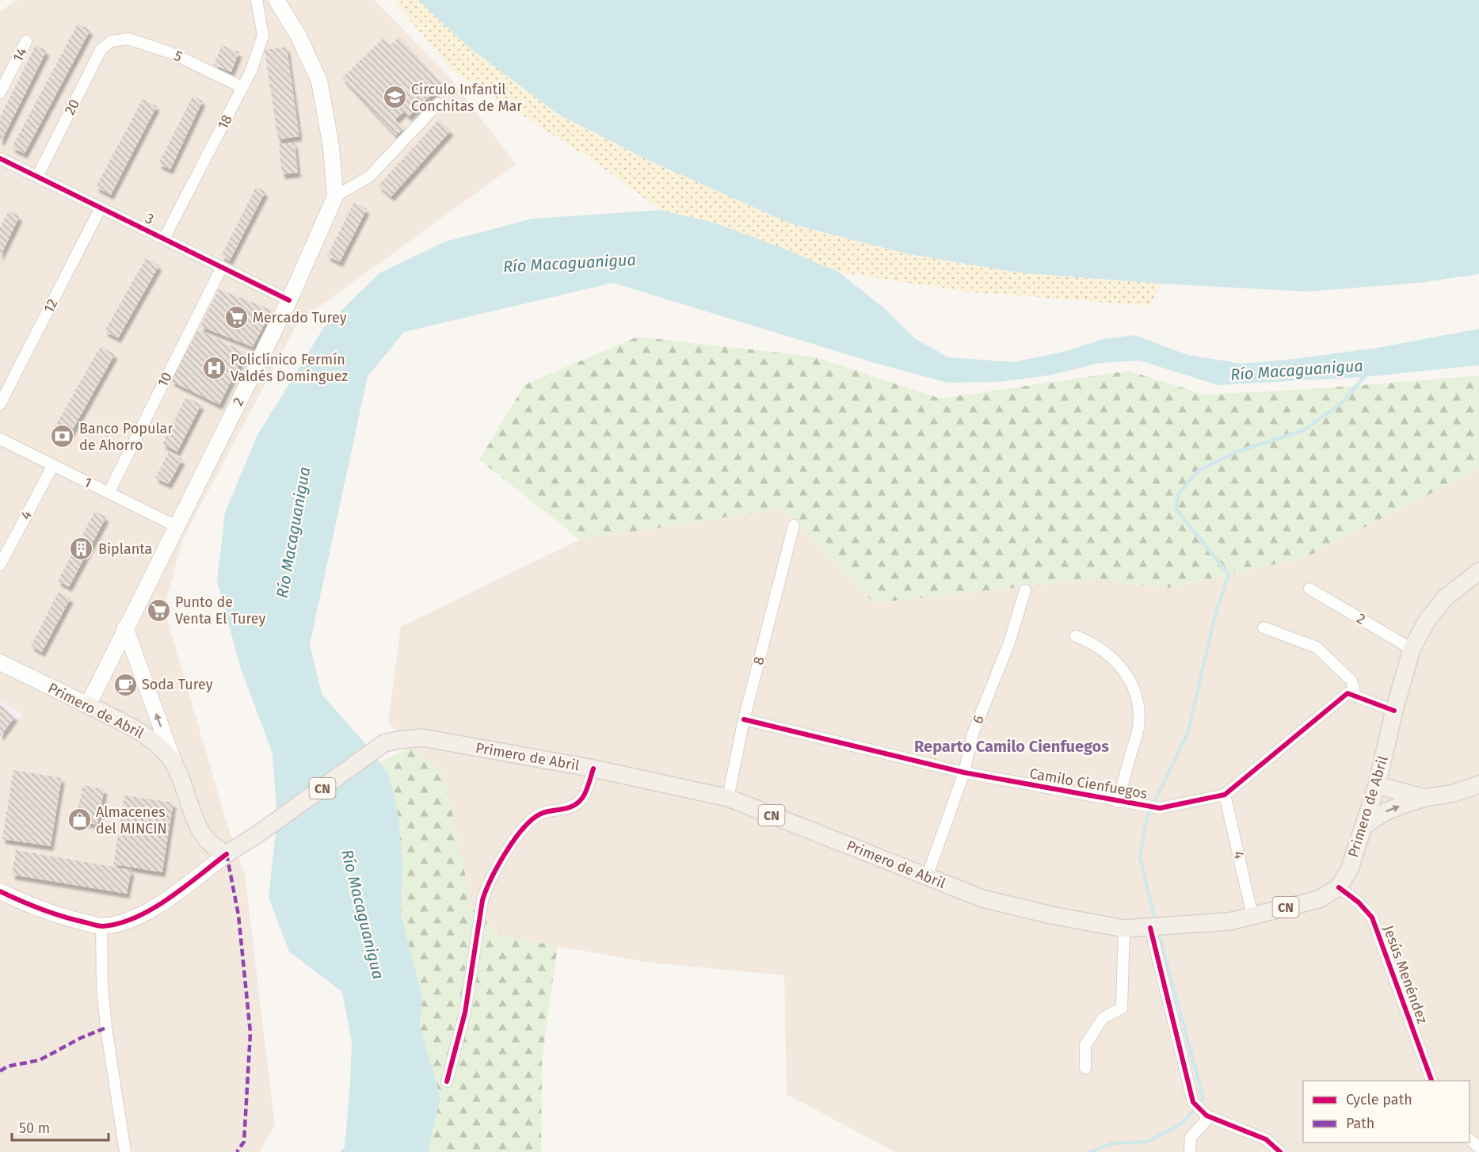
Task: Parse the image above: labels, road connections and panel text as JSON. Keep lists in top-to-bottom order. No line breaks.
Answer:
{"streets":{"main road":["2","Primero de Abril","CN"],"street":["14","5","20","18","3","12","10","1","4","8","6","Camilo Cienfuegos","Jesús Menéndez"]},"crossings":[["5","20"],["5","18"],["20","3"],["18","3"],["3","12"],["3","10"],["3","2"],["10","1"],["2","1"],["2","Primero de Abril"],["1","4"],["4","Primero de Abril"],["4","Camilo Cienfuegos"],["8","Primero de Abril"],["8","Camilo Cienfuegos"],["Primero de Abril","6"],["Primero de Abril","Jesús Menéndez"],["6","Camilo Cienfuegos"]],"districts":["Reparto Camilo Cienfuegos"],"water":["Río Macaguanigua"],"places":{"school or university":["Círculo Infantil Conchitas de Mar"],"supermarket":["Mercado Turey","Punto de Venta El Turey"],"hospital":["Policlínico Fermín Valdés Domínguez"],"bank":["Banco Popular de Ahorro"],"building":["Biplanta"],"cafe":["Soda Turey"],"shop":["Almacenes del MINCIN"]},"legend":["Cycle path","Path"],"scale_bar":"50 m"}
